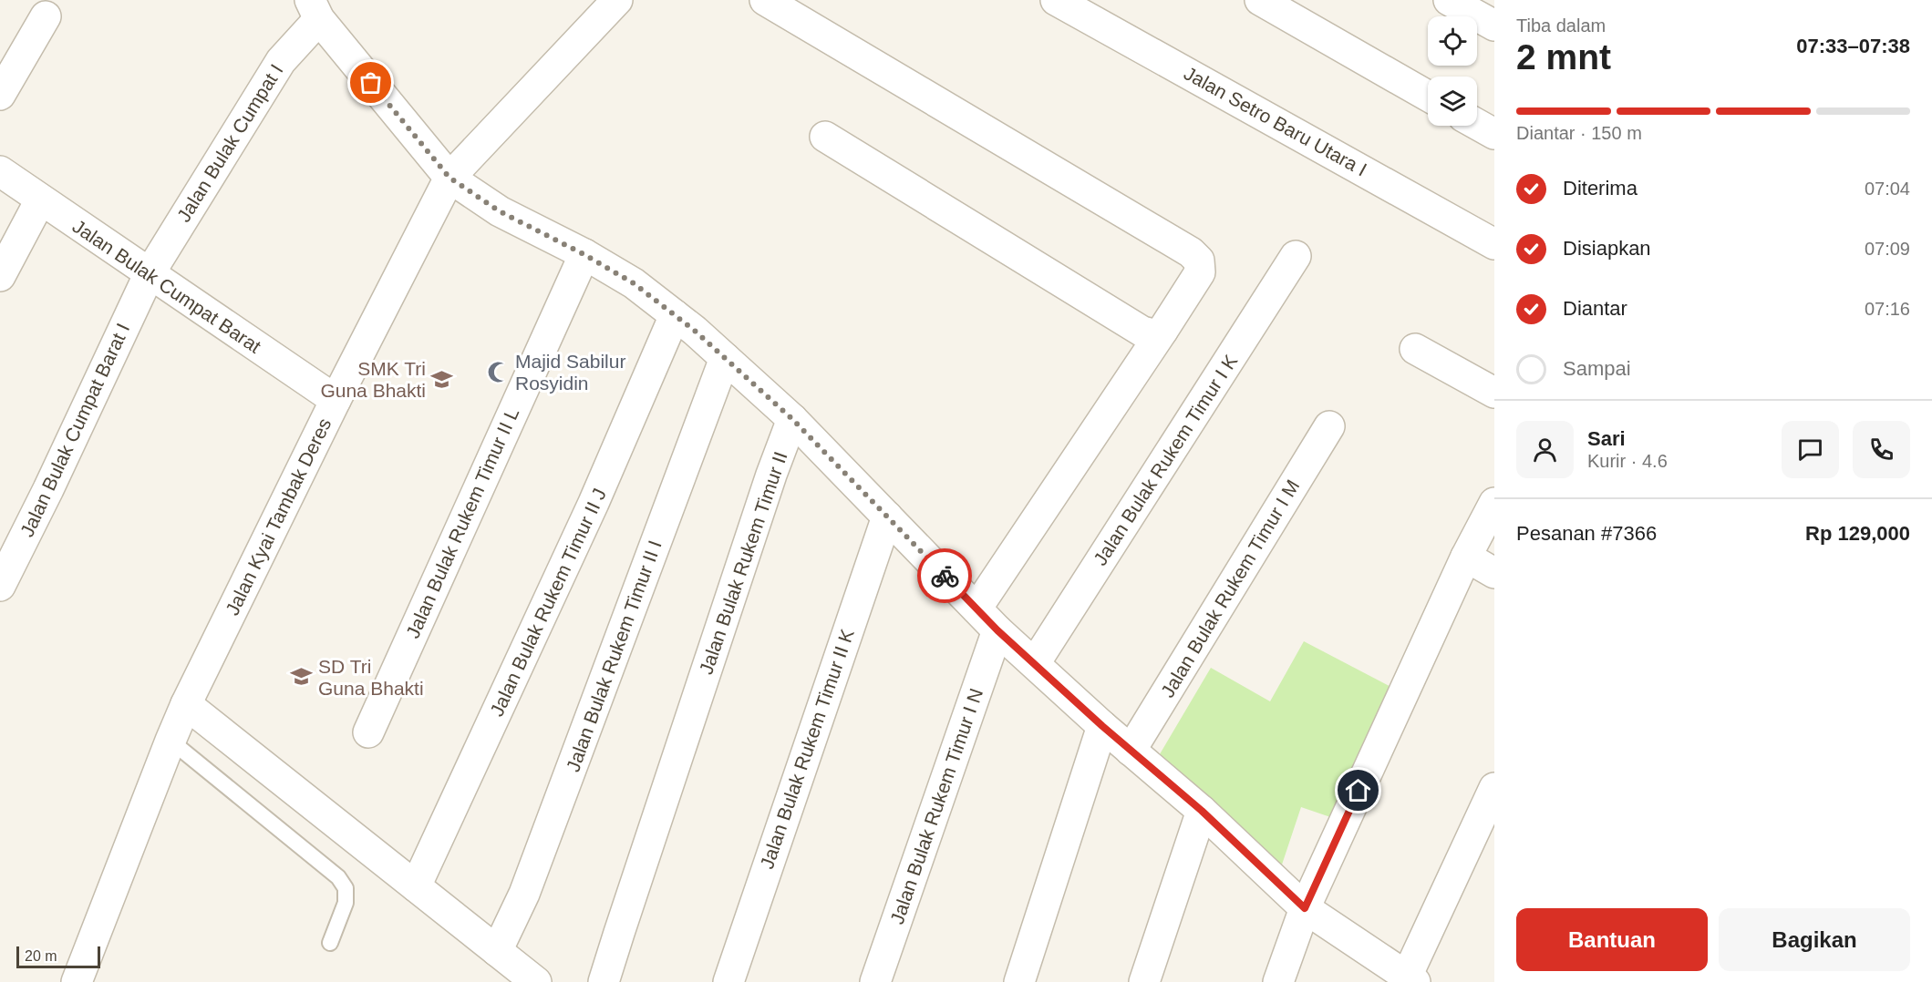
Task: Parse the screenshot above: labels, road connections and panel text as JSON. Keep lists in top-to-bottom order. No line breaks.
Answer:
{"streets":{"street":["Jalan Setro Baru Utara I","Jalan Bulak Cumpat I","Jalan Bulak Cumpat Barat","Jalan Bulak Cumpat Barat I","Jalan Bulak Rukem Timur I K","Jalan Kyai Tambak Deres","Jalan Bulak Rukem Timur II L","Jalan Bulak Rukem Timur II","Jalan Bulak Rukem Timur I M","Jalan Bulak Rukem Timur II J","Jalan Bulak Rukem Timur II I","Jalan Bulak Rukem Timur II K","Jalan Bulak Rukem Timur I N"]},"crossings":[["Jalan Bulak Cumpat I","Jalan Bulak Cumpat Barat"],["Jalan Bulak Cumpat I","Jalan Bulak Cumpat Barat I"],["Jalan Bulak Cumpat Barat","Jalan Bulak Cumpat Barat I"],["Jalan Bulak Cumpat Barat","Jalan Kyai Tambak Deres"]],"places":{"mosque":["Majid Sabilur Rosyidin"],"school or university":["SMK Tri Guna Bhakti","SD Tri Guna Bhakti"]},"scale_bar":"20 m","page":{"heading":["2 mnt","Tiba dalam","07:33–07:38"],"panel":["Sari","Kurir · 4.6","Pesanan #7366","Rp 129,000"],"bar":"Diantar · 150 m","list":[["Diterima","07:04"],["Disiapkan","07:09"],["Diantar","07:16"],"Sampai"],"buttons":["Bantuan","Bagikan"],"scale":"20 m"}}
